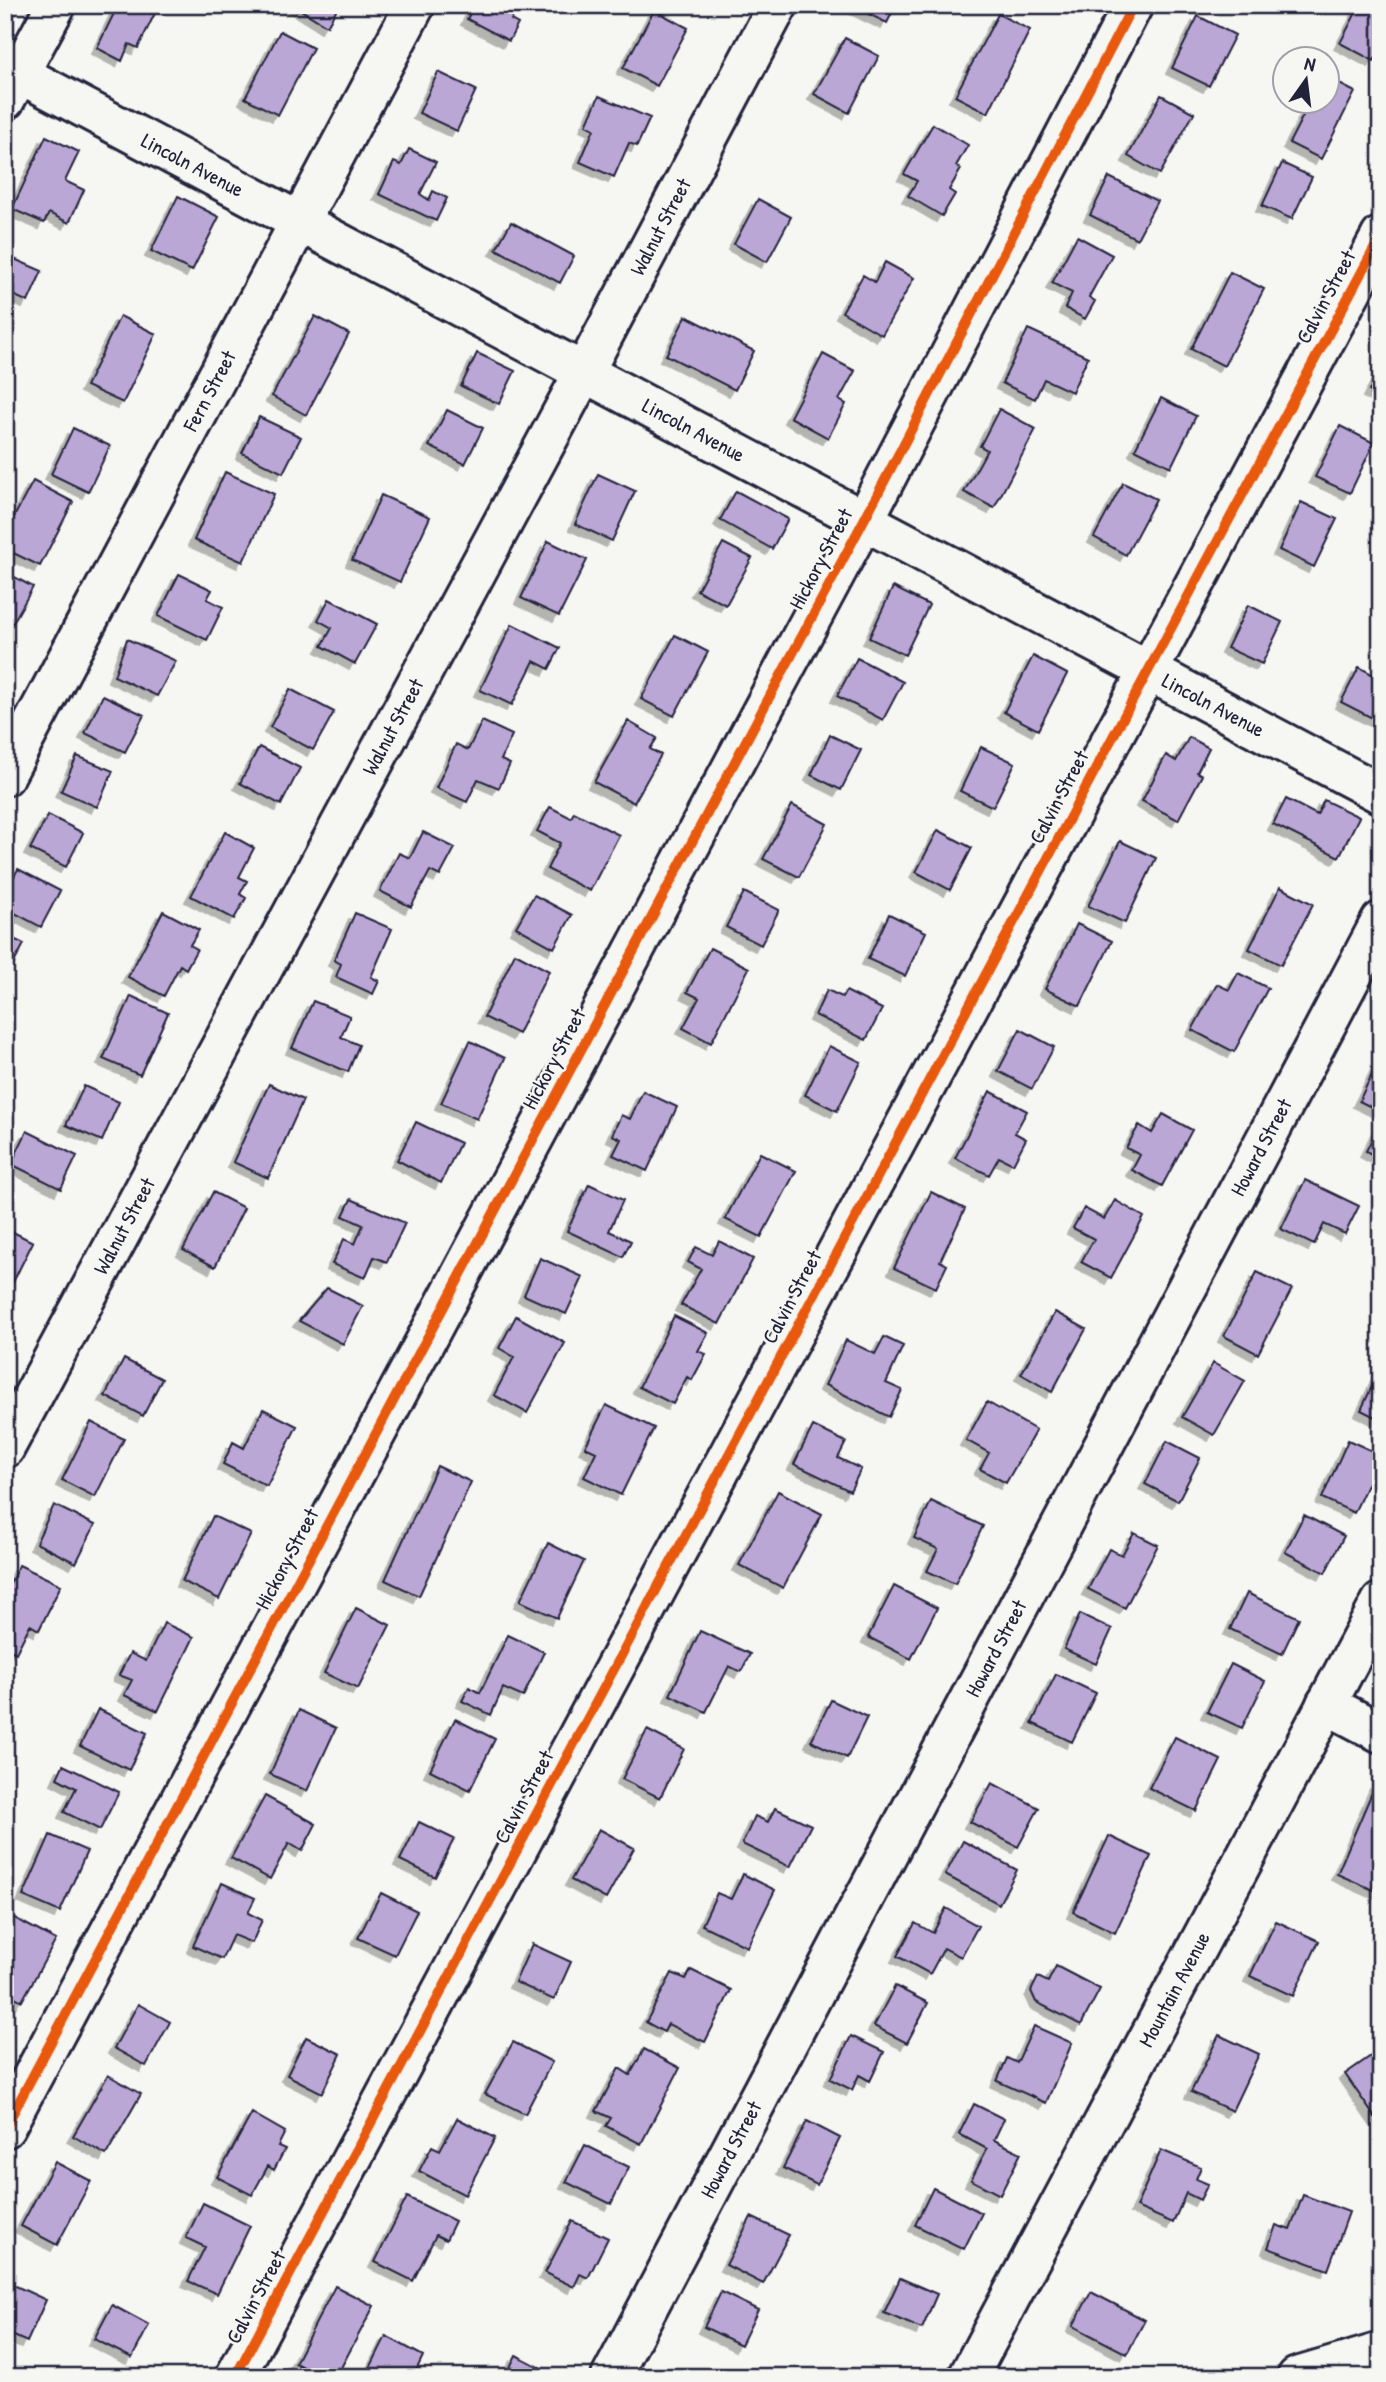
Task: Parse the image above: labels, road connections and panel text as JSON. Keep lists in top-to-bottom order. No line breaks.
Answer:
{"streets":{"street":["Lincoln Avenue","Walnut Street","Calvin Street","Fern Street","Hickory Street","Howard Street","Mountain Avenue"]},"crossings":[["Lincoln Avenue","Walnut Street"],["Lincoln Avenue","Calvin Street"],["Lincoln Avenue","Fern Street"],["Lincoln Avenue","Hickory Street"]],"north":"top"}
